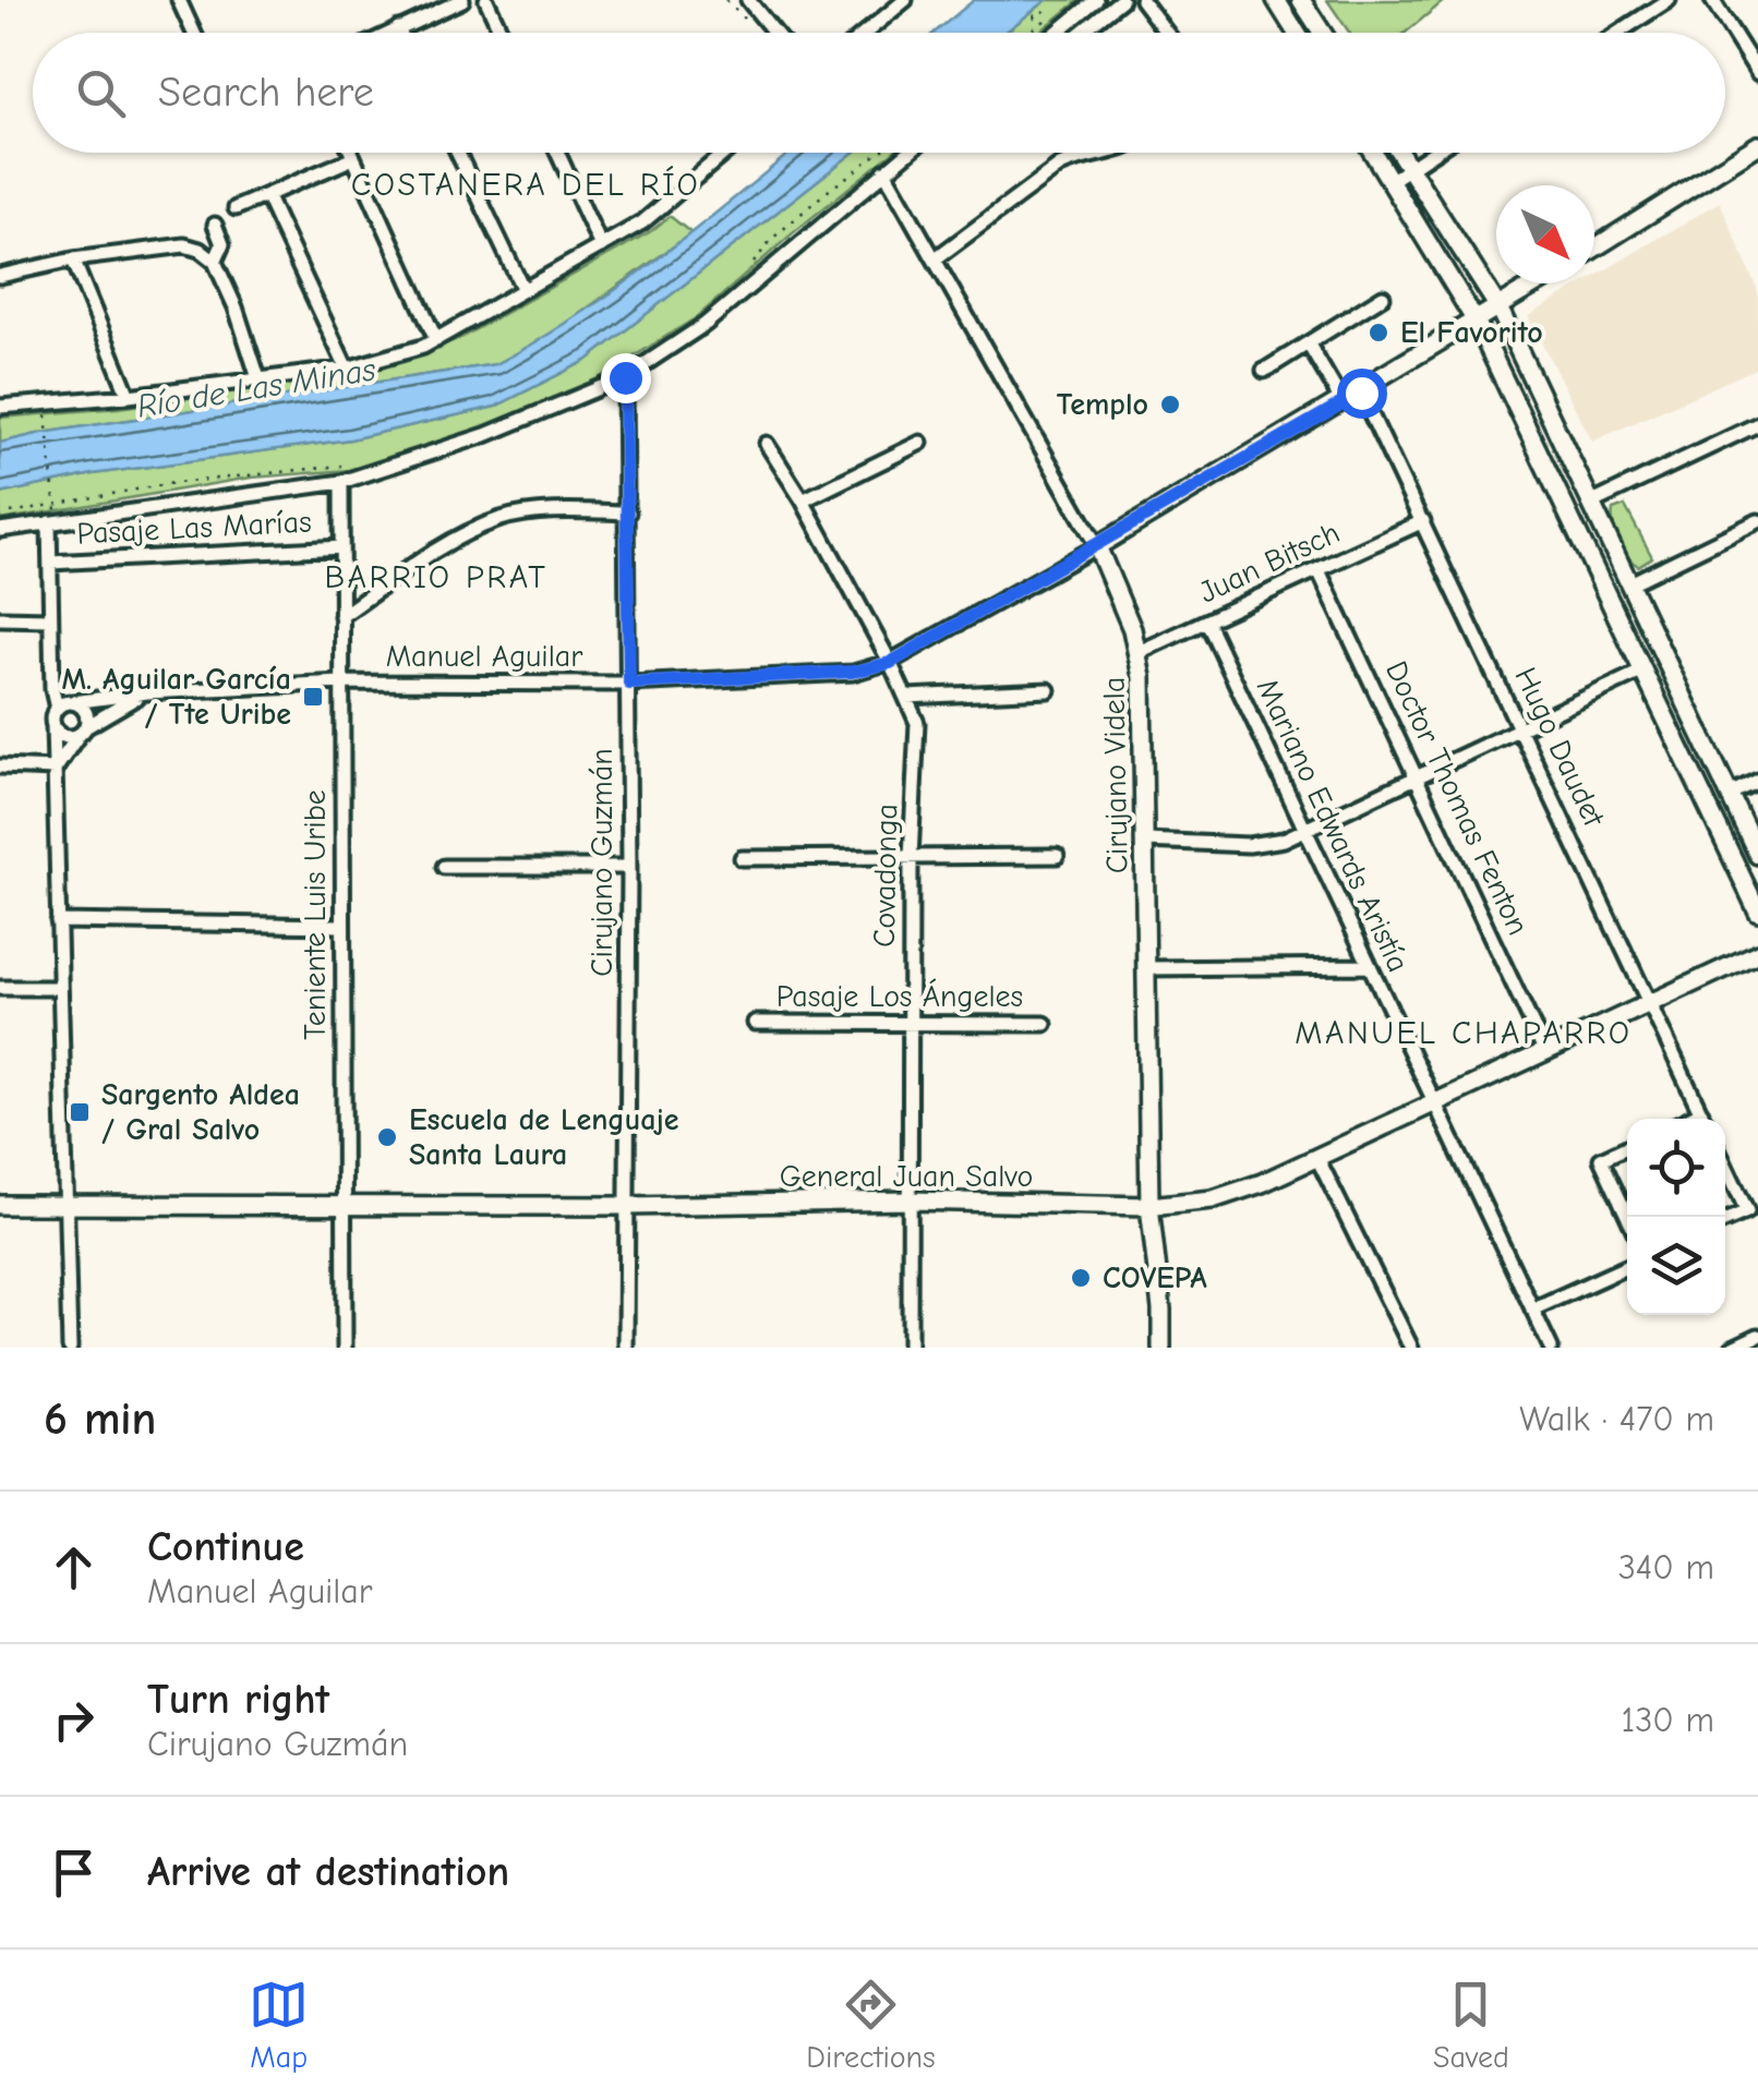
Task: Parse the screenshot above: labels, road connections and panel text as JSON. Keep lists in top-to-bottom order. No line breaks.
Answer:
{"streets":{"street":["Pasaje Las Marías","Juan Bitsch","Manuel Aguilar","Hugo Daudet","Cirujano Videla","Doctor Thomas Fenton","Mariano Edwards Aristía","Cirujano Guzmán","Covadonga","Teniente Luis Uribe","Pasaje Los Ángeles","General Juan Salvo"]},"crossings":[["Pasaje Las Marías","Teniente Luis Uribe"],["Juan Bitsch","Hugo Daudet"],["Juan Bitsch","Cirujano Videla"],["Juan Bitsch","Doctor Thomas Fenton"],["Juan Bitsch","Mariano Edwards Aristía"],["Manuel Aguilar","Hugo Daudet"],["Manuel Aguilar","Cirujano Videla"],["Manuel Aguilar","Cirujano Guzmán"],["Manuel Aguilar","Covadonga"],["Manuel Aguilar","Teniente Luis Uribe"],["Hugo Daudet","General Juan Salvo"],["Cirujano Videla","General Juan Salvo"],["Doctor Thomas Fenton","General Juan Salvo"],["Mariano Edwards Aristía","General Juan Salvo"],["Cirujano Guzmán","General Juan Salvo"],["Covadonga","Pasaje Los Ángeles"],["Covadonga","General Juan Salvo"],["Teniente Luis Uribe","General Juan Salvo"]],"districts":["COSTANERA DEL RÍO","BARRIO PRAT","MANUEL CHAPARRO"],"water":["Río de Las Minas"],"places":{"other":["El Favorito","Templo","Escuela de Lenguaje Santa Laura","COVEPA"],"transit":["M. Aguilar García / Tte Uribe","Sargento Aldea / Gral Salvo"]},"north":"bottom right","page":{"search":"Search here","heading":["6 min","Walk · 470 m"],"list":[["Continue","Manuel Aguilar","340 m"],["Turn right","Cirujano Guzmán","130 m"],"Arrive at destination"],"nav":["Map","Directions","Saved"]}}
